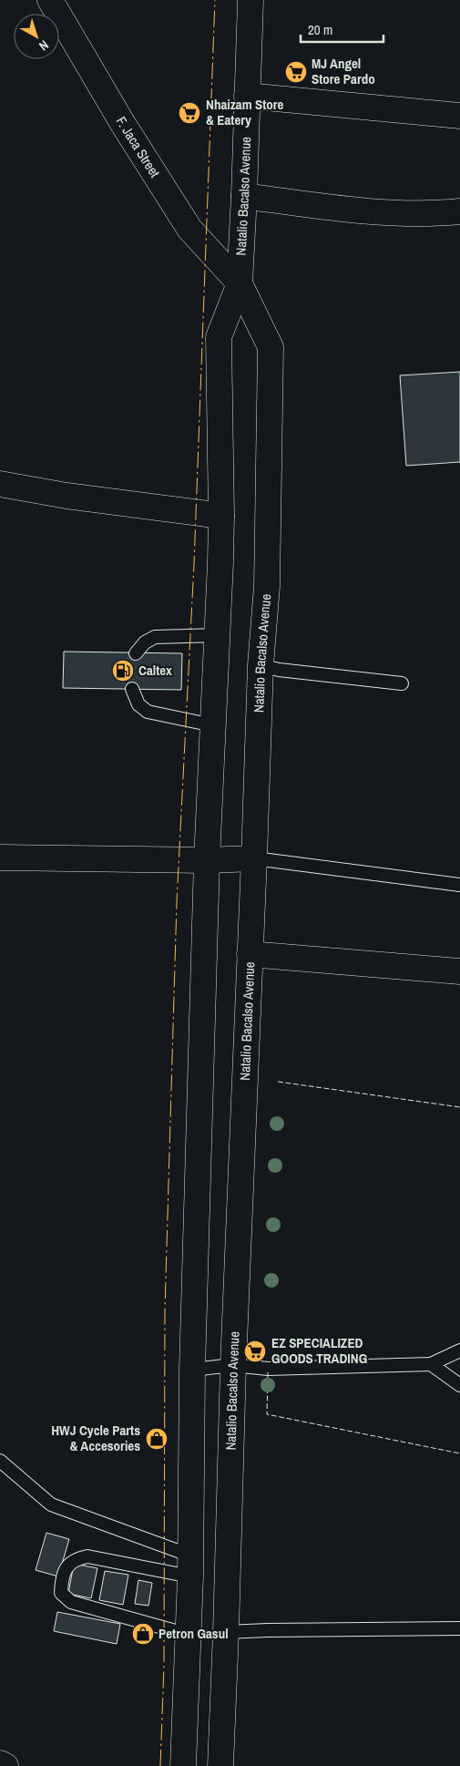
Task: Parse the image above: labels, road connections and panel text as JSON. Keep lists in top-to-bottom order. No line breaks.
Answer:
{"streets":{"main road":["F. Jaca Street","Natalio Bacalso Avenue"]},"crossings":[["F. Jaca Street","Natalio Bacalso Avenue"]],"places":{"supermarket":["MJ Angel Store Pardo","Nhaizam Store & Eatery","EZ SPECIALIZED GOODS TRADING"],"fuel station":["Caltex"],"shop":["HWJ Cycle Parts & Accesories","Petron Gasul"]},"scale_bar":"20 m","north":"bottom right"}
